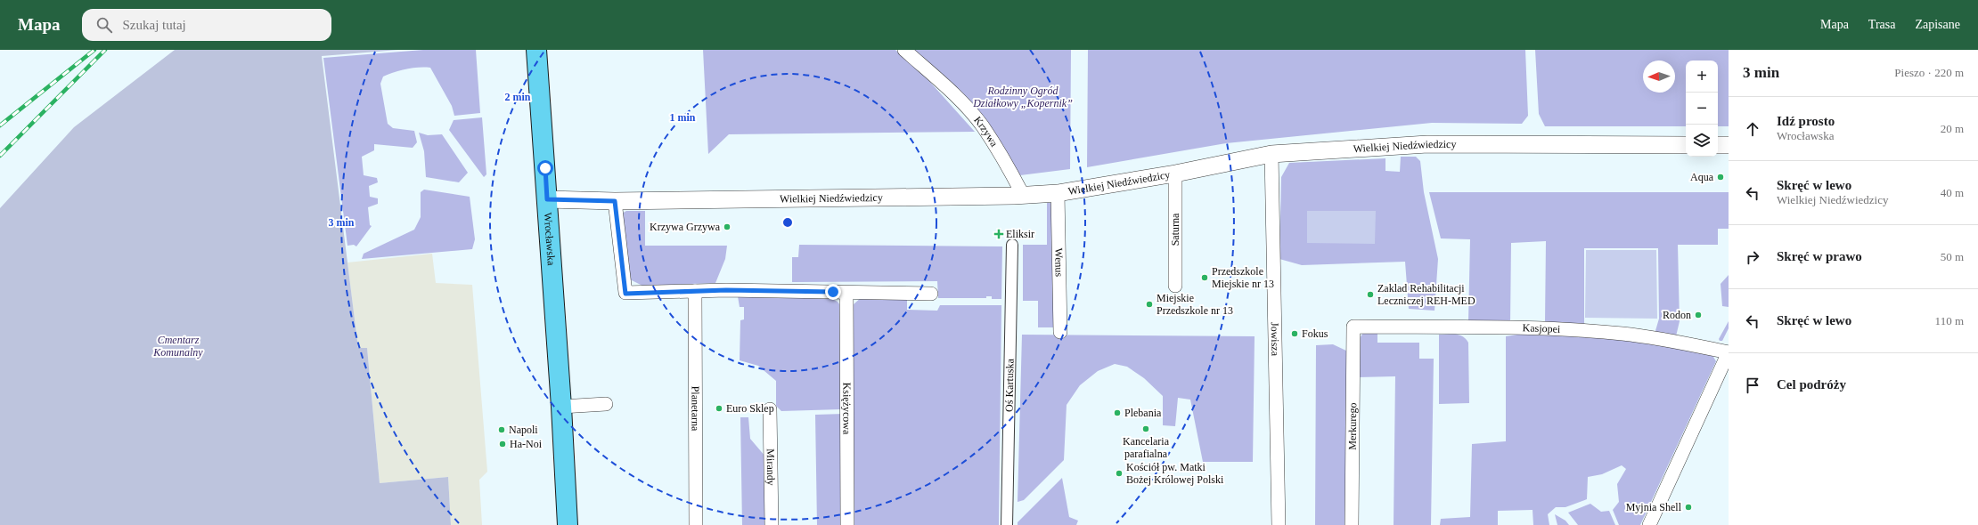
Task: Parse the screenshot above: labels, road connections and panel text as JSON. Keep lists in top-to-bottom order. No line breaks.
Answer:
{"streets":{"main road":["Wrocławska"],"street":["Krzywa","Wielkiej Niedźwiedzicy","Saturna","Wenus","Kasjopei","Jowisza","Oś Kartuska","Planetarna","Księżycowa","Merkurego","Mirandy"]},"crossings":[["Krzywa","Wielkiej Niedźwiedzicy"],["Wielkiej Niedźwiedzicy","Saturna"],["Wielkiej Niedźwiedzicy","Wrocławska"],["Wielkiej Niedźwiedzicy","Wenus"],["Wielkiej Niedźwiedzicy","Jowisza"],["Kasjopei","Merkurego"]],"parks":["Rodzinny Ogród Działkowy „Kopernik”","Cmentarz Komunalny"],"places":{"other":["Aqua","Krzywa Grzywa","Przedszkole Miejskie nr 13","Zaklad Rehabilitacji Leczniczej REH-MED","Miejskie Przedszkole nr 13","Rodon","Fokus","Euro Sklep","Plebania","Kancelaria parafialna","Napoli","Ha-Noi","Kościół pw. Matki Bożej Królowej Polski","Myjnia Shell"],"health":["Eliksir"]},"north":"left","page":{"header":"Mapa","search":"Szukaj tutaj","nav":["Mapa","Trasa","Zapisane"],"heading":["3 min","Pieszo · 220 m"],"map_buttons":["+","−"],"list":[["Idź prosto","Wrocławska","20 m"],["Skręć w lewo","Wielkiej Niedźwiedzicy","40 m"],["Skręć w prawo","50 m"],["Skręć w lewo","110 m"],"Cel podróży"]},"rings":["2 min","1 min","3 min"]}
